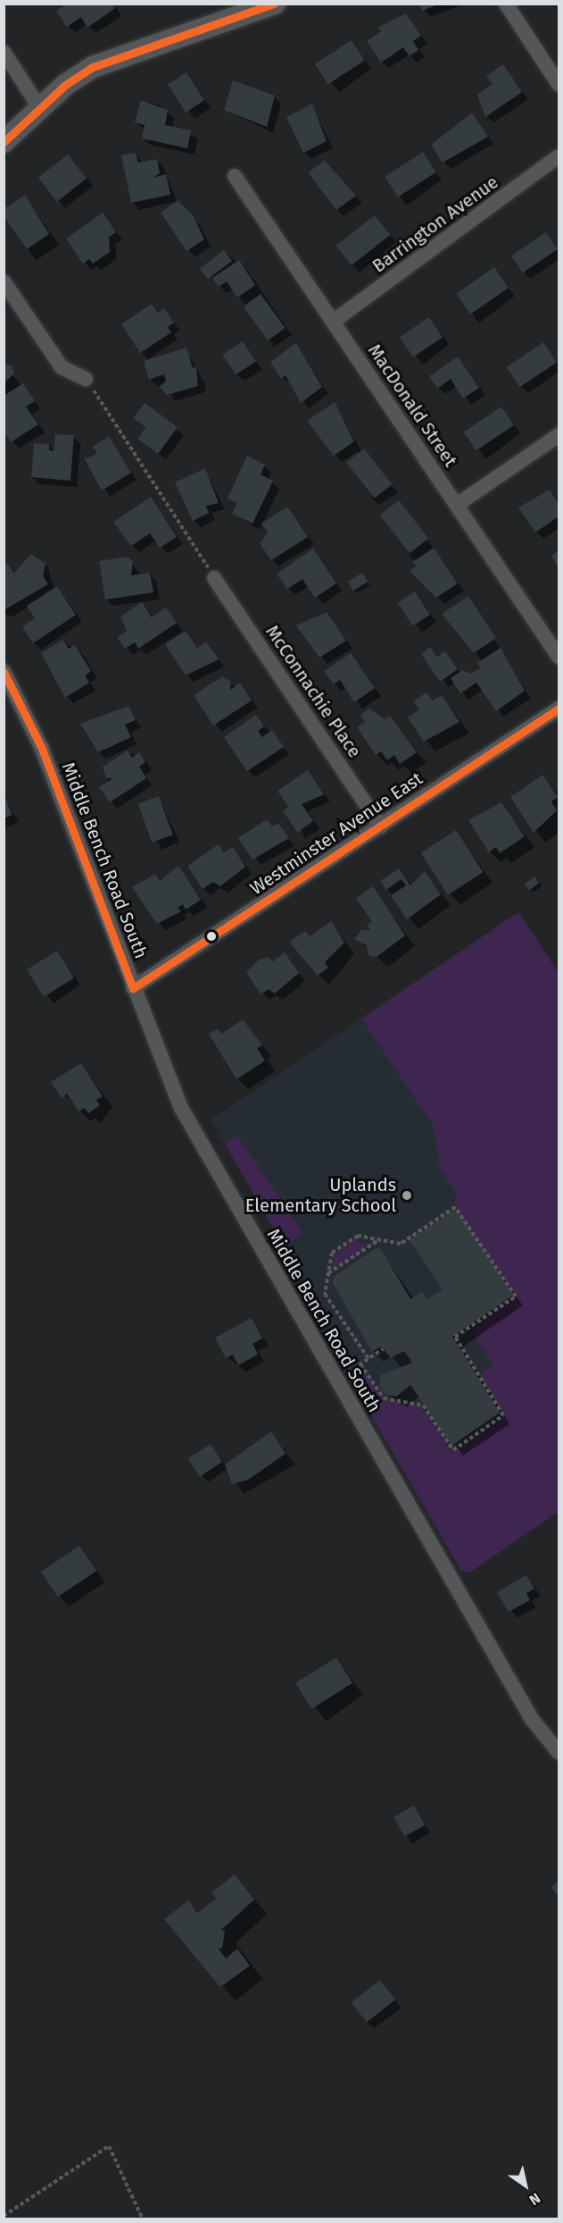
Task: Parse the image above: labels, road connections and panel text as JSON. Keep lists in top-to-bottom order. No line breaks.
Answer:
{"streets":{"street":["Barrington Avenue","MacDonald Street","McConnachie Place","Westminster Avenue East","Middle Bench Road South"]},"crossings":[["Barrington Avenue","MacDonald Street"],["McConnachie Place","Westminster Avenue East"],["Westminster Avenue East","Middle Bench Road South"]],"places":["Uplands Elementary School"],"north":"bottom right"}
